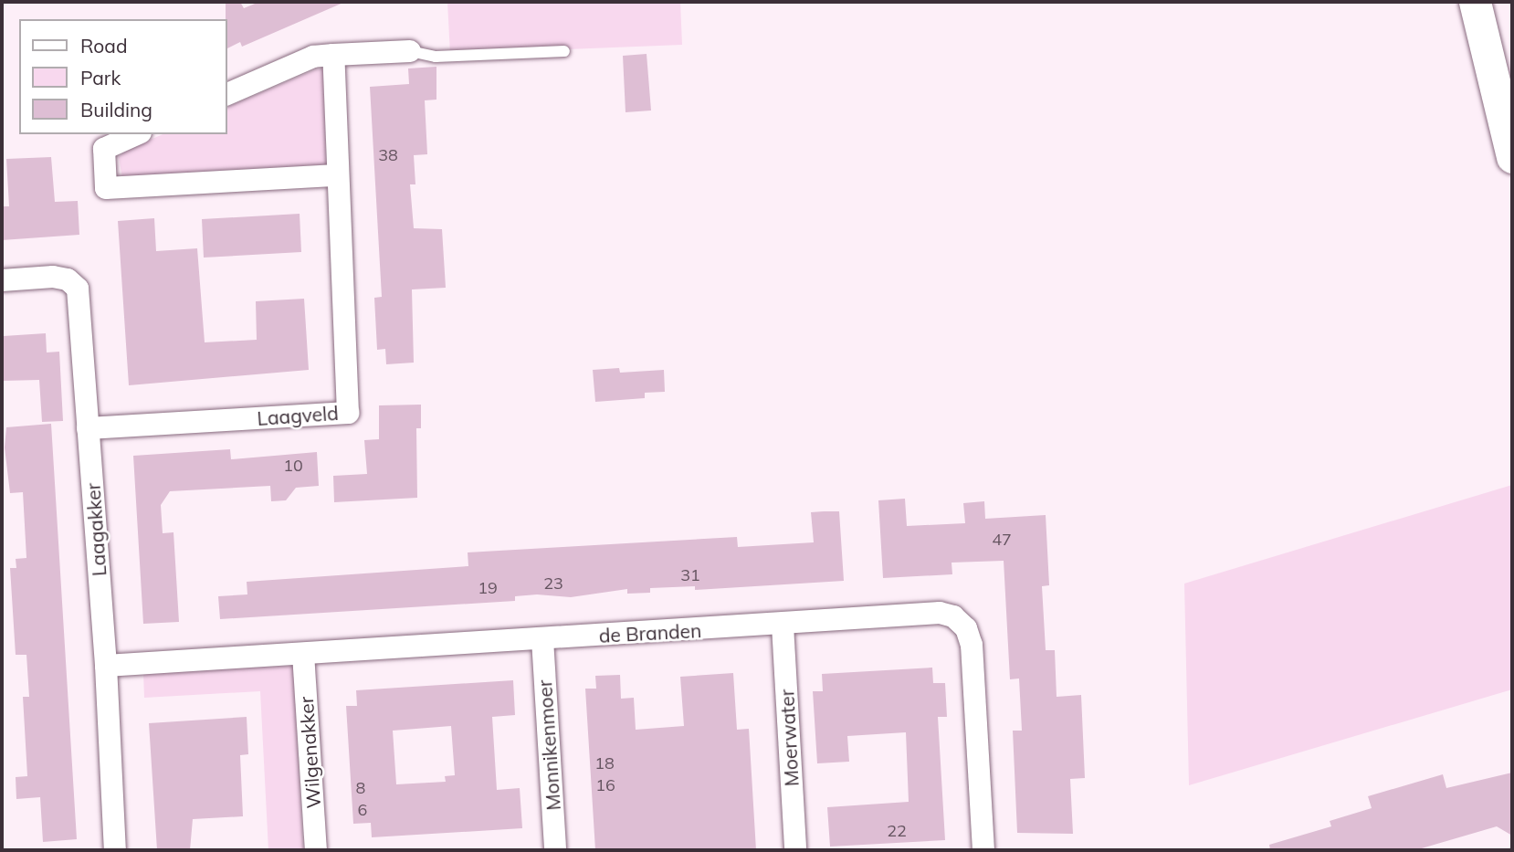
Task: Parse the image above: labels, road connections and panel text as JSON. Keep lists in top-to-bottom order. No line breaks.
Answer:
{"streets":{"street":["Laagveld","Laagakker","de Branden","Moerwater","Monnikenmoer","Wilgenakker"]},"crossings":[["Laagveld","Laagakker"],["Laagakker","de Branden"],["de Branden","Moerwater"],["de Branden","Monnikenmoer"],["de Branden","Wilgenakker"]],"house_numbers":["38","10","47","31","23","19","18","16","8","6","22"],"legend":["Road","Park","Building"]}
